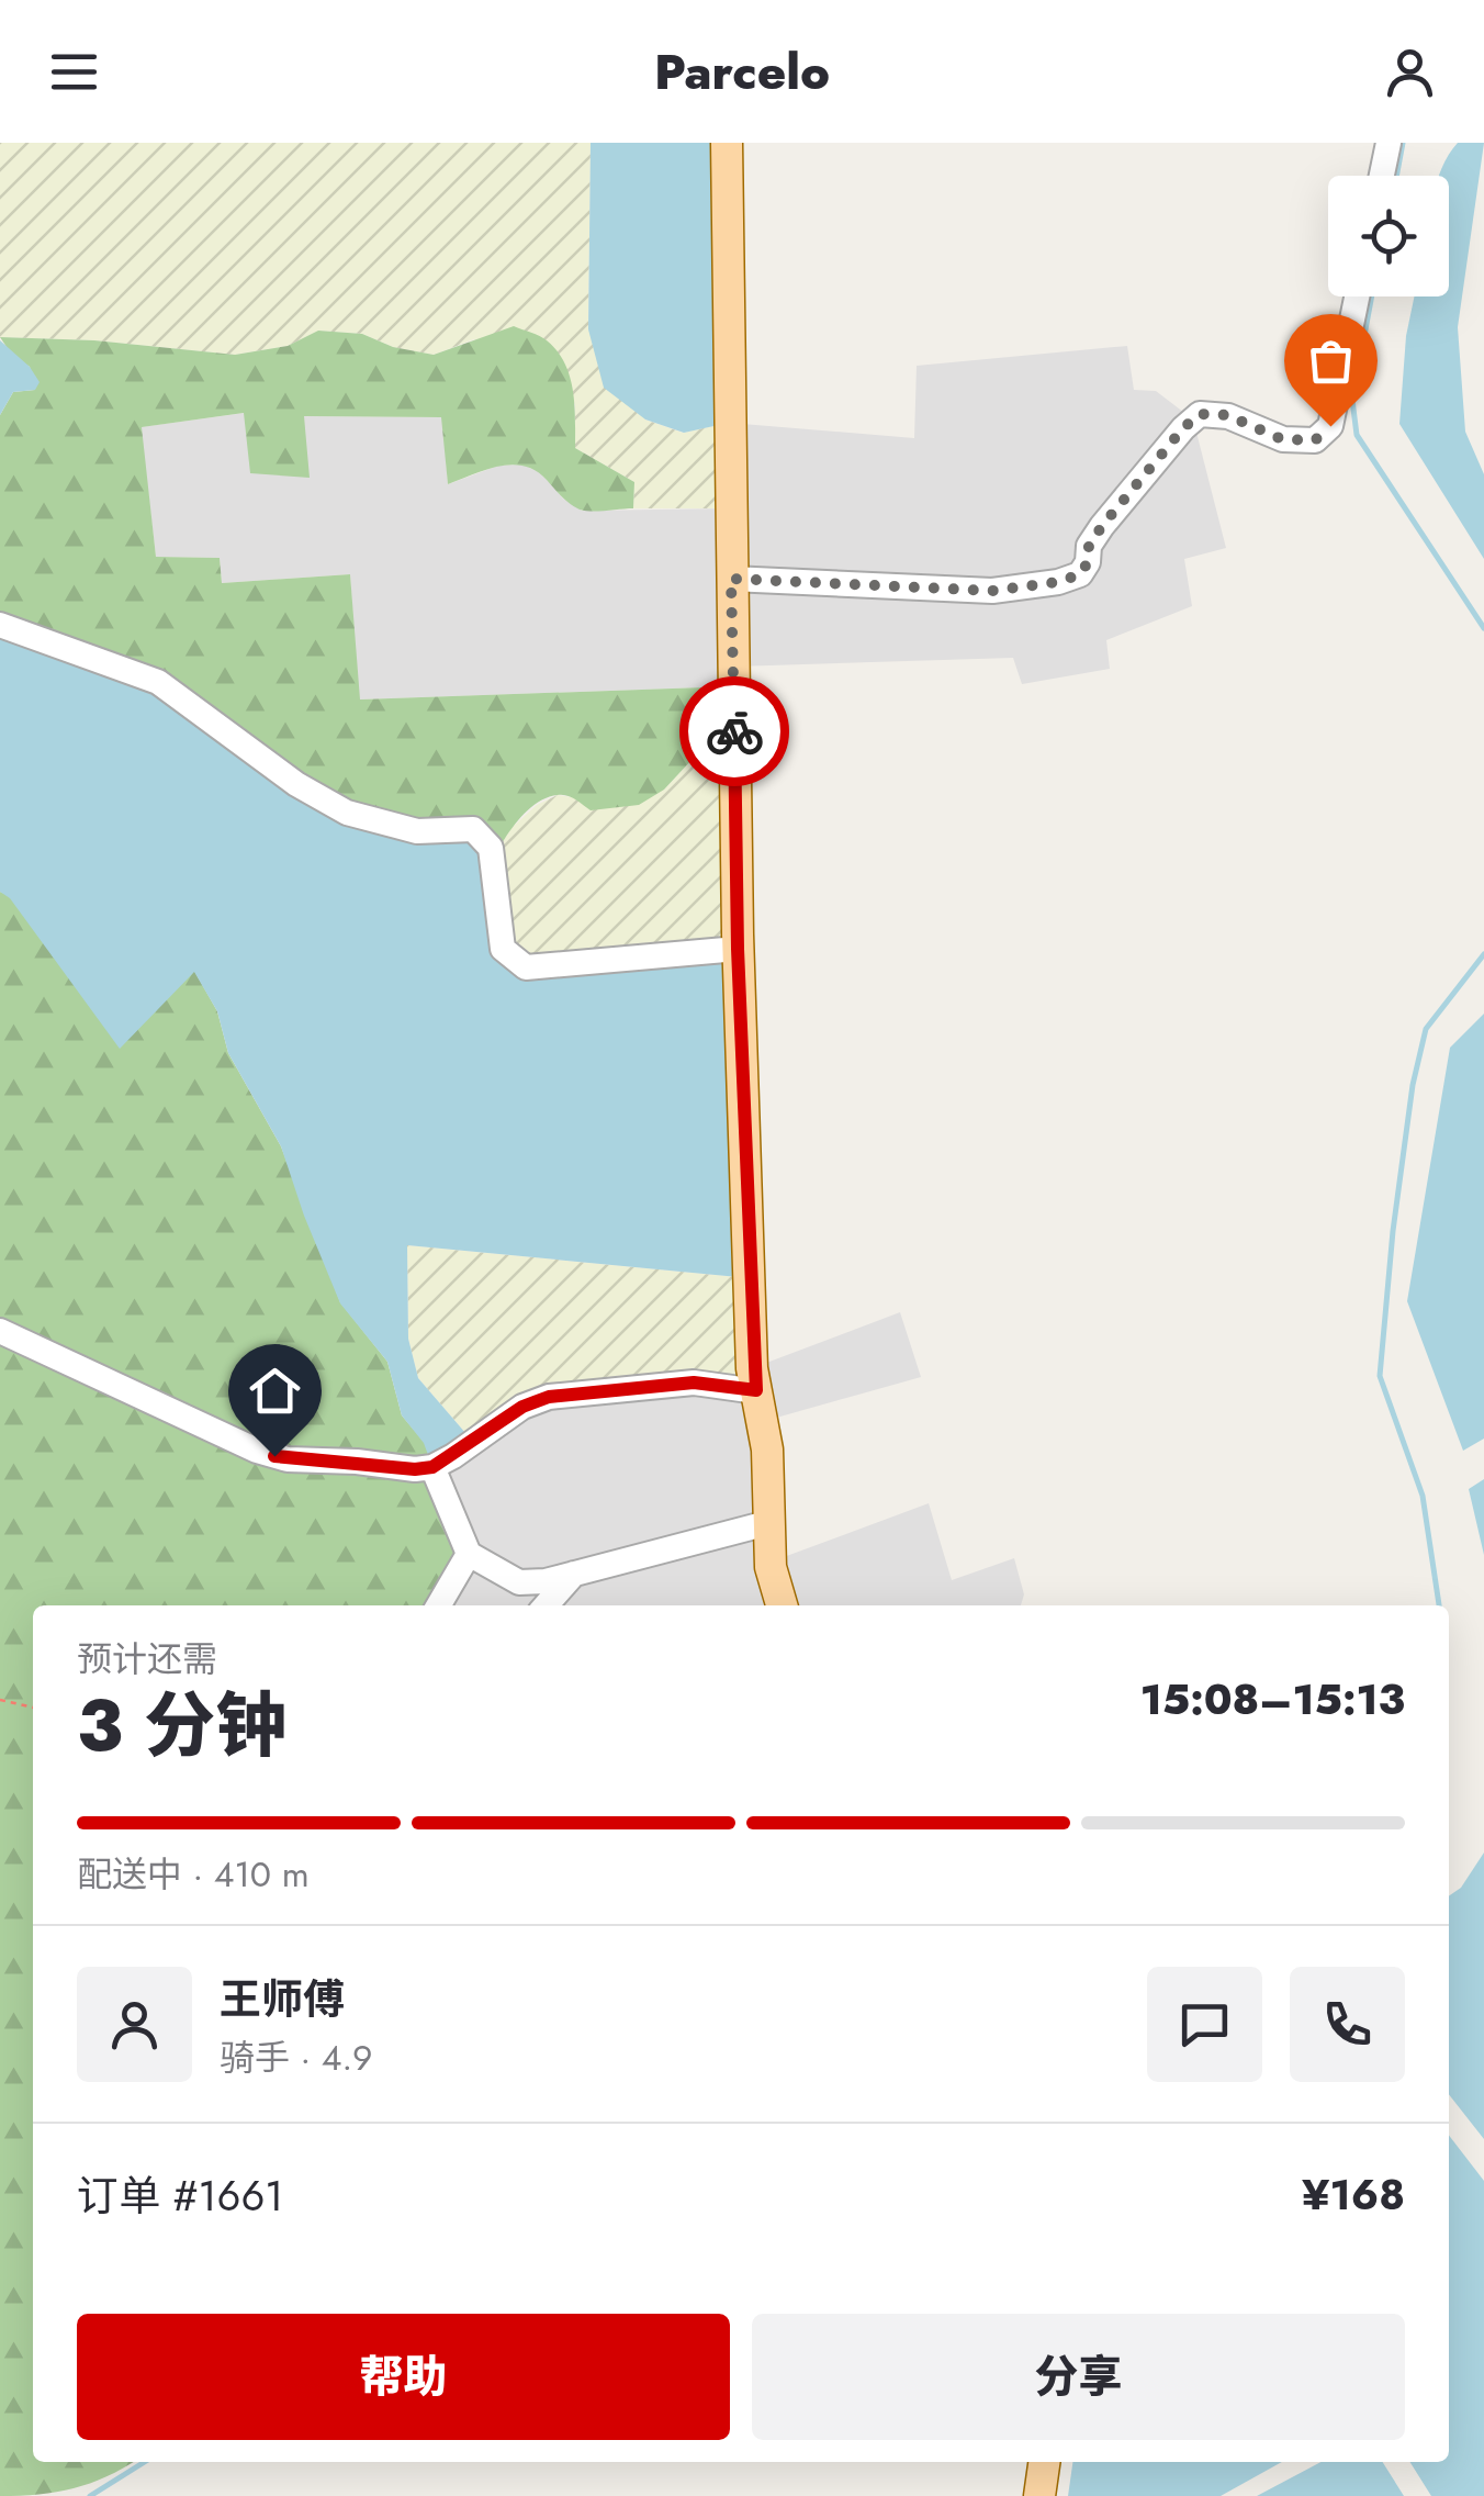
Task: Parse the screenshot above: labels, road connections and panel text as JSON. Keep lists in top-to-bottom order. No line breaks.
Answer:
{"page":{"header":"Parcelo","heading":["3 分钟","预计还需","15:08–15:13"],"panel":["王师傅","骑手 · 4.9","订单 #1661","¥168"],"bar":"配送中 · 410 m","buttons":["帮助","分享"]}}
